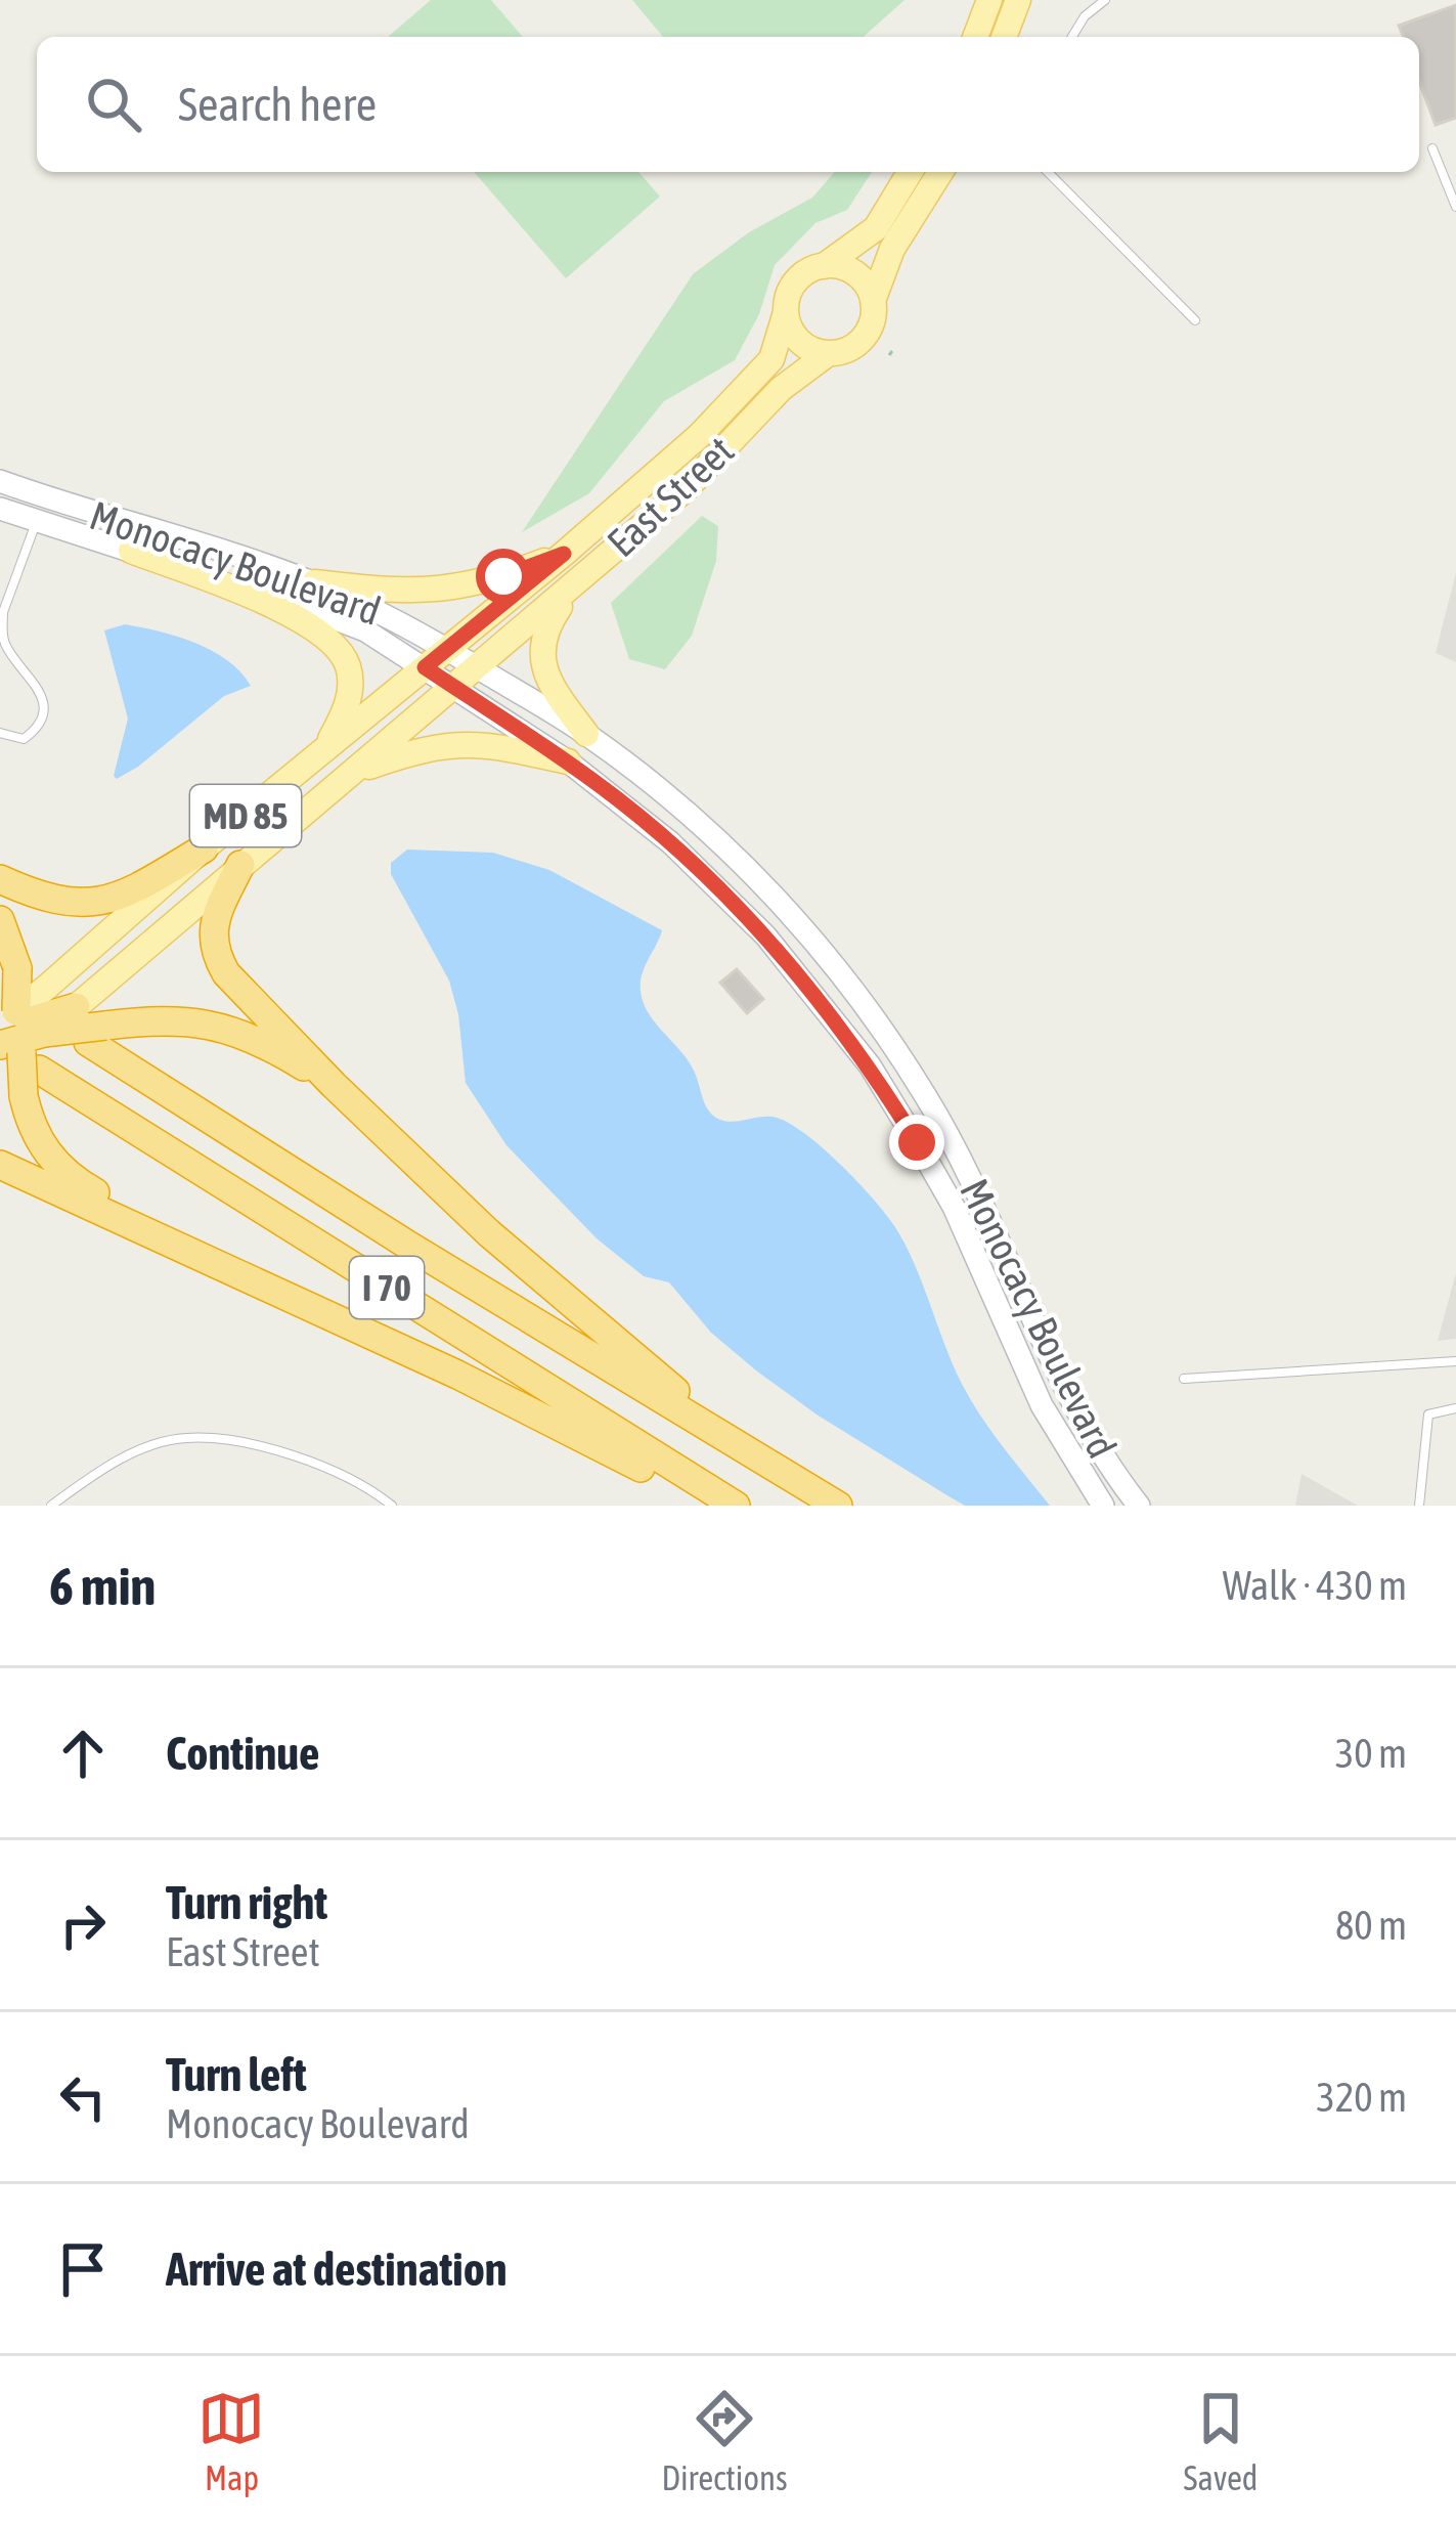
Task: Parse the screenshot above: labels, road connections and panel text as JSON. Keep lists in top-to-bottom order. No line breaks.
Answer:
{"streets":{"highway":["I 70"],"main road":["East Street","Monocacy Boulevard","MD 85"]},"crossings":[["East Street","Monocacy Boulevard"],["East Street","MD 85"],["Monocacy Boulevard","MD 85"]],"page":{"search":"Search here","heading":["6 min","Walk · 430 m"],"list":[["Continue","30 m"],["Turn right","East Street","80 m"],["Turn left","Monocacy Boulevard","320 m"],"Arrive at destination"],"nav":["Map","Directions","Saved"]}}
